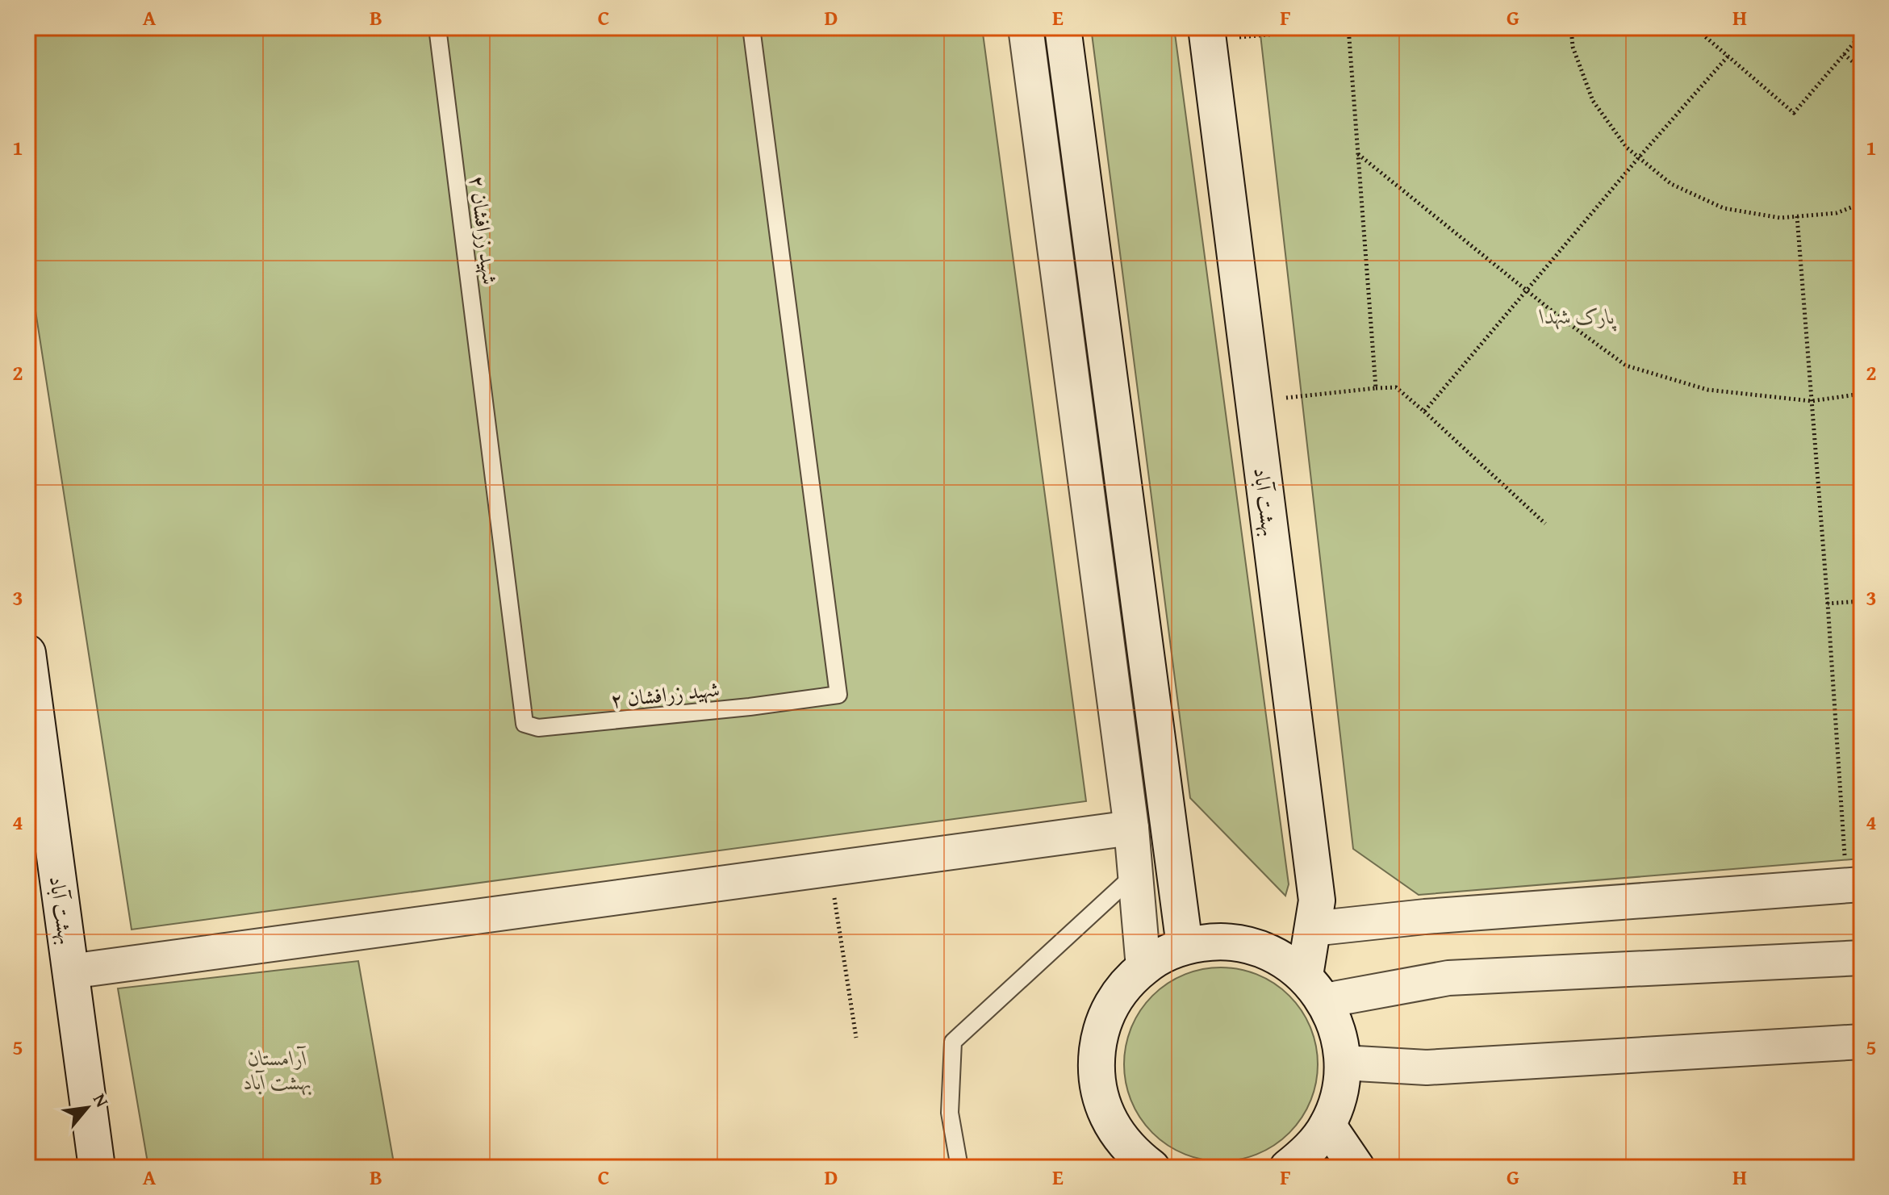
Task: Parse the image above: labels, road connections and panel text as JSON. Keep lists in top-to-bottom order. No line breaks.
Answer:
{"streets":{"street":["بهشت آباد"],"lane":["شهید زرافشان ۲"]},"parks":["پارک شهدا","آرامستان بهشت آباد"],"north":"top right","grid":{"columns":["A","B","C","D","E","F","G","H"],"rows":["1","2","3","4","5"]}}
